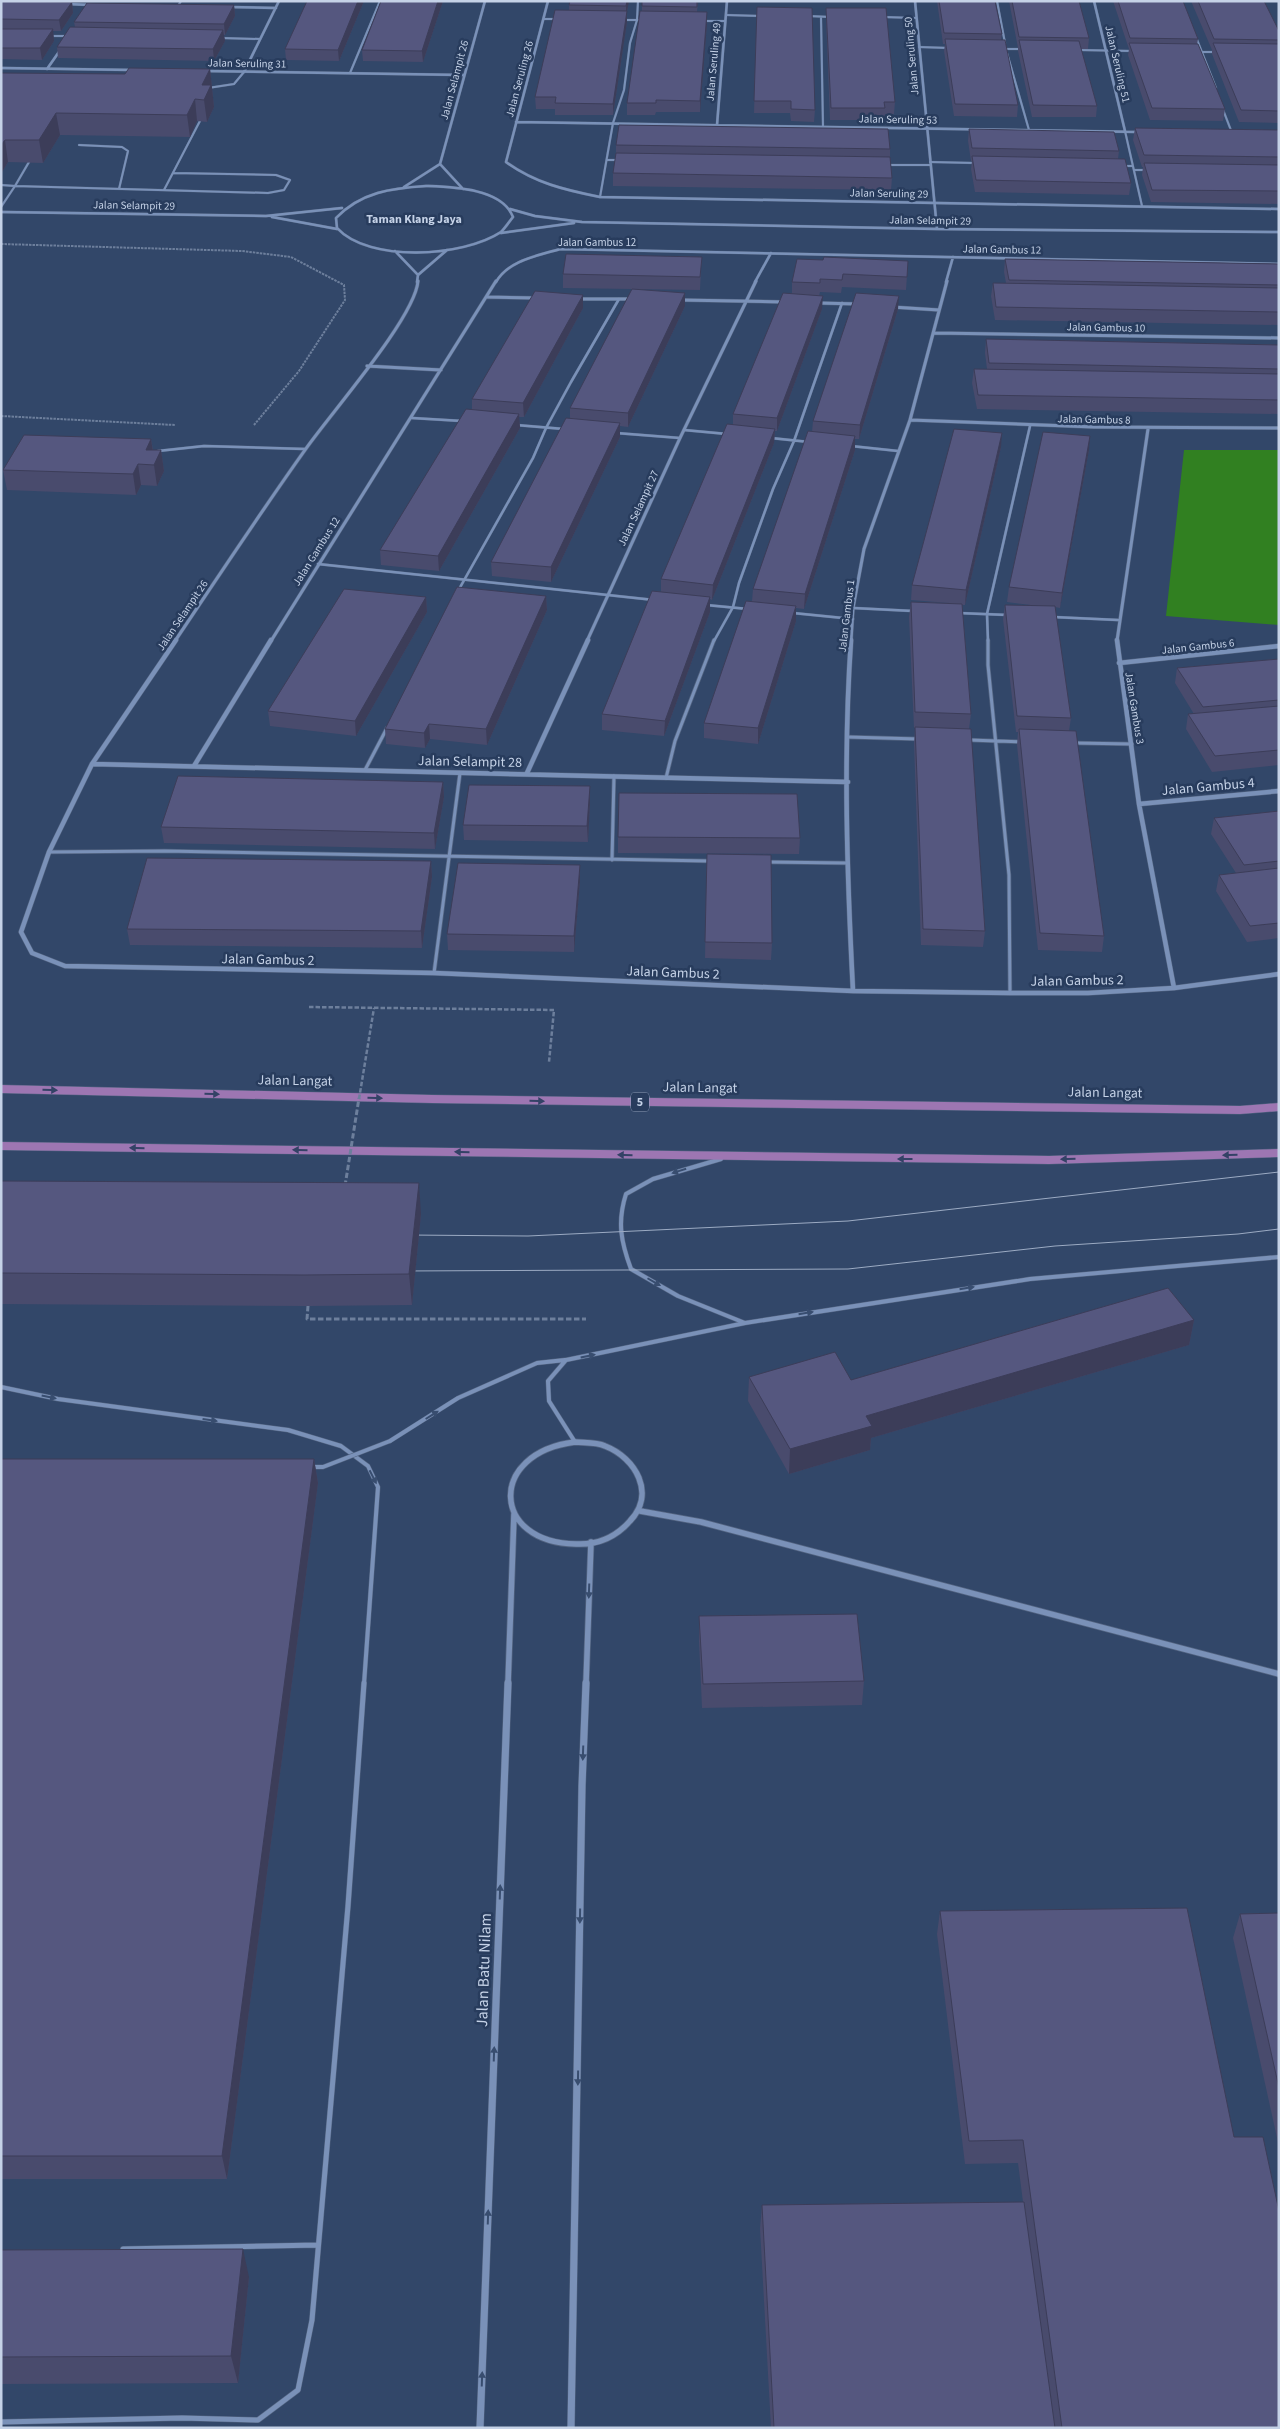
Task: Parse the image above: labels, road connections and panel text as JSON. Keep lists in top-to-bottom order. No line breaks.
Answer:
{"streets":{"highway":["Jalan Langat","5"],"street":["Jalan Seruling 50","Jalan Seruling 49","Jalan Seruling 31","Jalan Seruling 51","Jalan Seruling 26","Jalan Selampit 26","Jalan Seruling 53","Jalan Seruling 29","Jalan Selampit 29","Jalan Gambus 12","Jalan Gambus 10","Jalan Gambus 8","Jalan Selampit 27","Jalan Gambus 1","Jalan Gambus 6","Jalan Gambus 3","Jalan Selampit 28","Jalan Gambus 4","Jalan Gambus 2","Jalan Batu Nilam"]},"crossings":[["Jalan Seruling 50","Jalan Seruling 53"],["Jalan Seruling 50","Jalan Seruling 29"],["Jalan Seruling 50","Jalan Selampit 29"],["Jalan Seruling 49","Jalan Seruling 53"],["Jalan Seruling 31","Jalan Selampit 26"],["Jalan Seruling 51","Jalan Seruling 53"],["Jalan Seruling 26","Jalan Seruling 53"],["Jalan Seruling 26","Jalan Seruling 29"],["Jalan Selampit 26","Jalan Selampit 28"],["Jalan Selampit 26","Jalan Gambus 2"],["Jalan Gambus 12","Jalan Selampit 27"],["Jalan Gambus 12","Jalan Gambus 1"],["Jalan Gambus 12","Jalan Selampit 28"],["Jalan Gambus 10","Jalan Gambus 1"],["Jalan Gambus 8","Jalan Gambus 1"],["Jalan Gambus 8","Jalan Gambus 3"],["Jalan Selampit 27","Jalan Selampit 28"],["Jalan Gambus 1","Jalan Selampit 28"],["Jalan Gambus 1","Jalan Gambus 2"],["Jalan Gambus 6","Jalan Gambus 3"],["Jalan Gambus 3","Jalan Gambus 4"],["Jalan Gambus 3","Jalan Gambus 2"]],"one_way":["Jalan Batu Nilam"],"districts":["Taman Klang Jaya"]}
